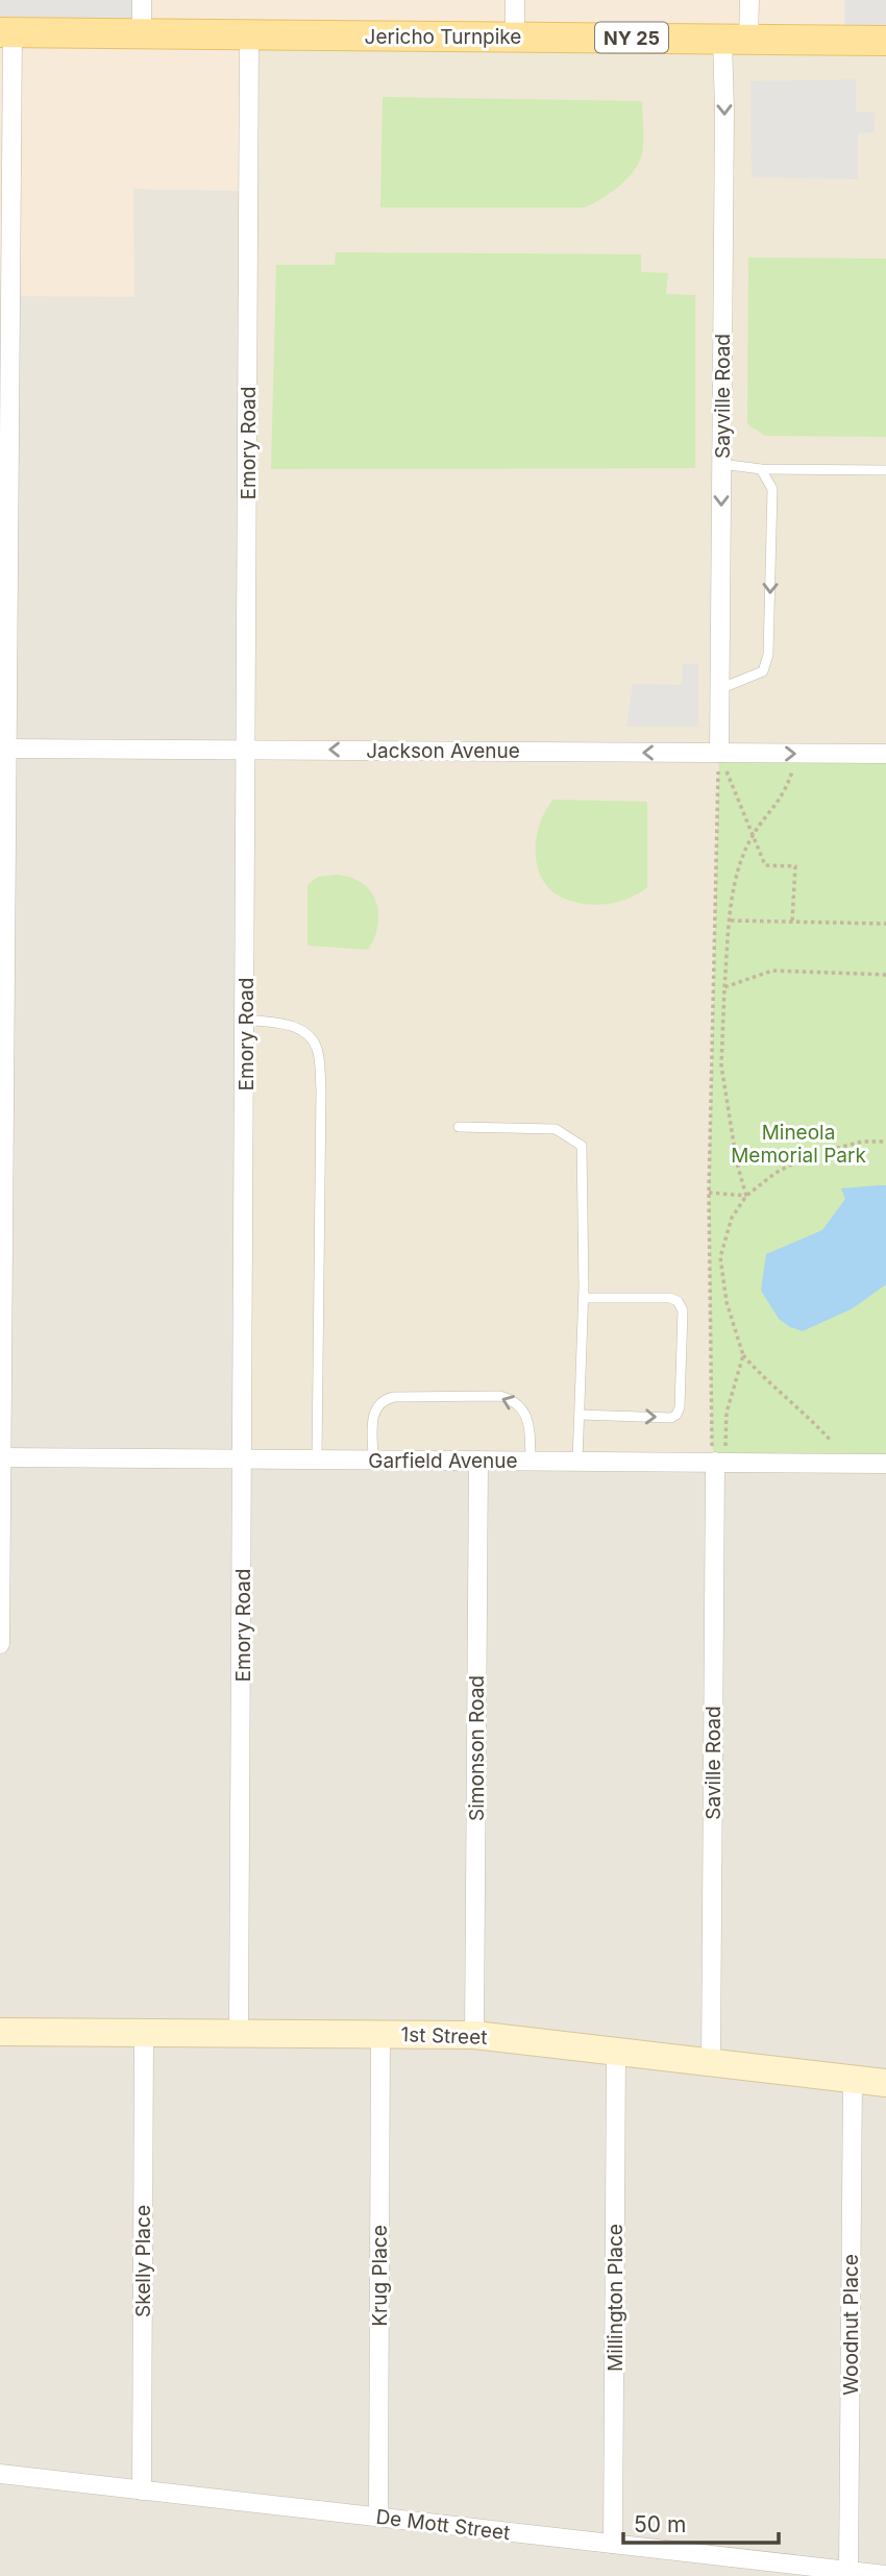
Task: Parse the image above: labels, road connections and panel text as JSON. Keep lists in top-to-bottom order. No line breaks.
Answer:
{"streets":{"main road":["Jericho Turnpike","NY 25"],"street":["Sayville Road","Emory Road","Jackson Avenue","Garfield Avenue","Simonson Road","Saville Road","1st Street","Skelly Place","Krug Place","Millington Place","Woodnut Place","De Mott Street"]},"crossings":[["Jericho Turnpike","Sayville Road"],["Jericho Turnpike","Emory Road"],["Sayville Road","Jackson Avenue"],["Emory Road","Jackson Avenue"],["Emory Road","Garfield Avenue"],["Emory Road","1st Street"],["Garfield Avenue","Simonson Road"],["Garfield Avenue","Saville Road"],["Simonson Road","1st Street"],["Saville Road","1st Street"],["1st Street","Skelly Place"],["1st Street","Krug Place"],["1st Street","Millington Place"],["1st Street","Woodnut Place"],["Skelly Place","De Mott Street"],["Krug Place","De Mott Street"],["Millington Place","De Mott Street"],["Woodnut Place","De Mott Street"]],"one_way":["Sayville Road"],"parks":["Mineola Memorial Park"],"scale_bar":"50 m"}
